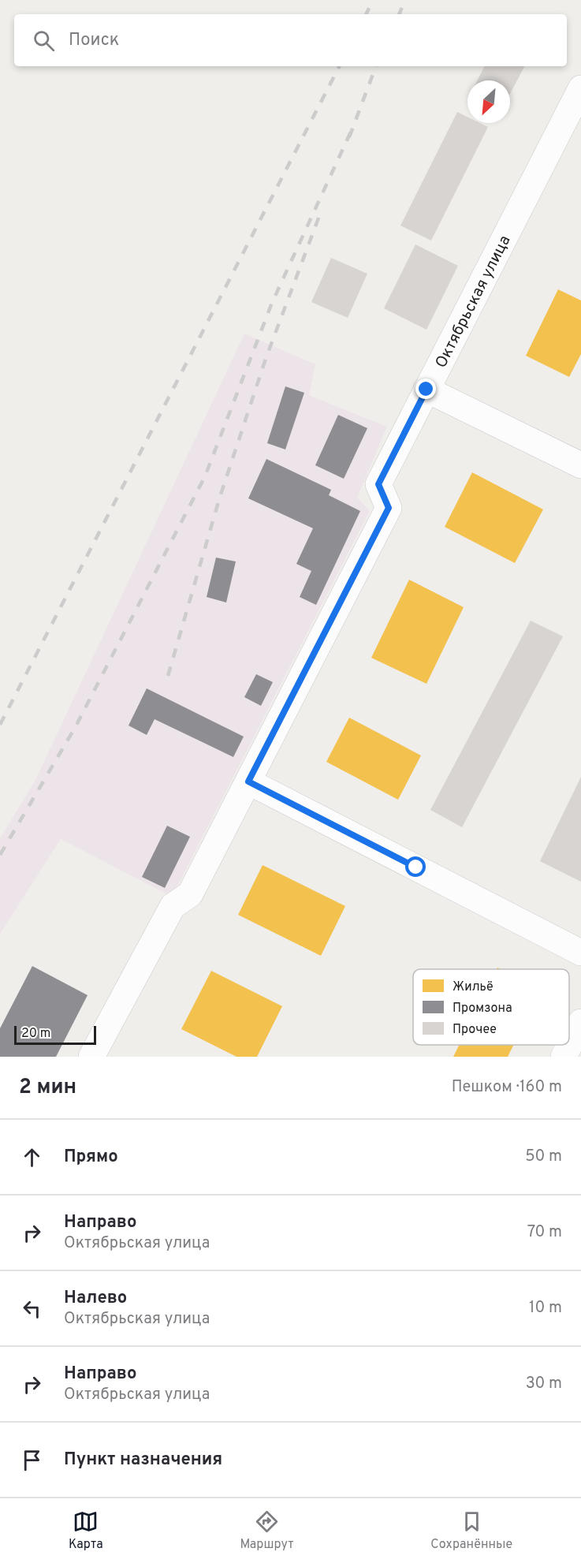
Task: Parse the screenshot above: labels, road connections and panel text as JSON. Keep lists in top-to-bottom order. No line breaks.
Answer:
{"streets":{"street":["Октябрьская улица"]},"legend":["Жильё","Промзона","Прочее"],"scale_bar":"20 m","north":"bottom left","page":{"search":"Поиск","scale":"20 m","heading":["2 мин","Пешком · 160 m"],"list":[["Прямо","50 m"],["Направо","Октябрьская улица","70 m"],["Налево","Октябрьская улица","10 m"],["Направо","Октябрьская улица","30 m"],"Пункт назначения"],"nav":["Карта","Маршрут","Сохранённые"]}}
